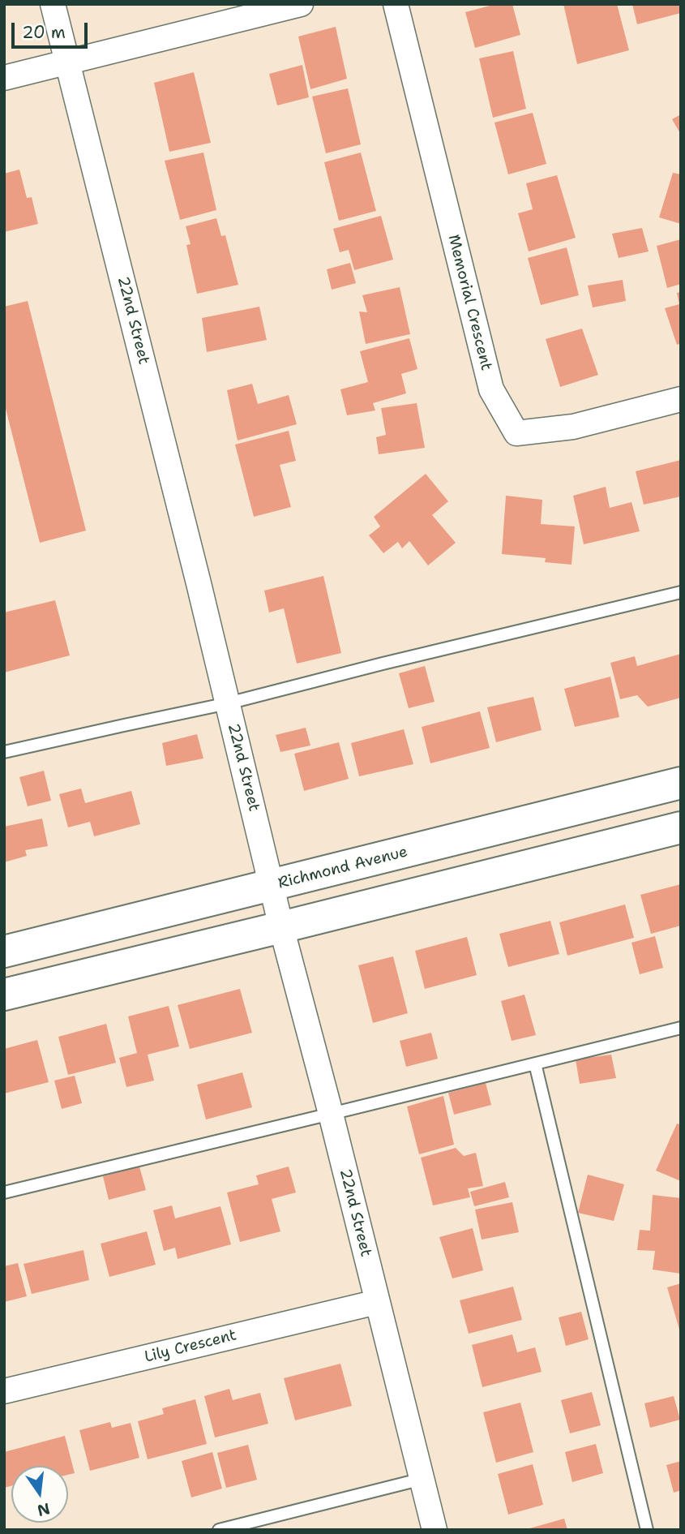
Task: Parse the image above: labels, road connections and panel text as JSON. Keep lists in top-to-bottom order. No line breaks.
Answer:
{"streets":{"main road":["Richmond Avenue"],"street":["Memorial Crescent","22nd Street","Lily Crescent"]},"crossings":[["22nd Street","Richmond Avenue"],["22nd Street","Lily Crescent"]],"scale_bar":"20 m","north":"bottom"}
